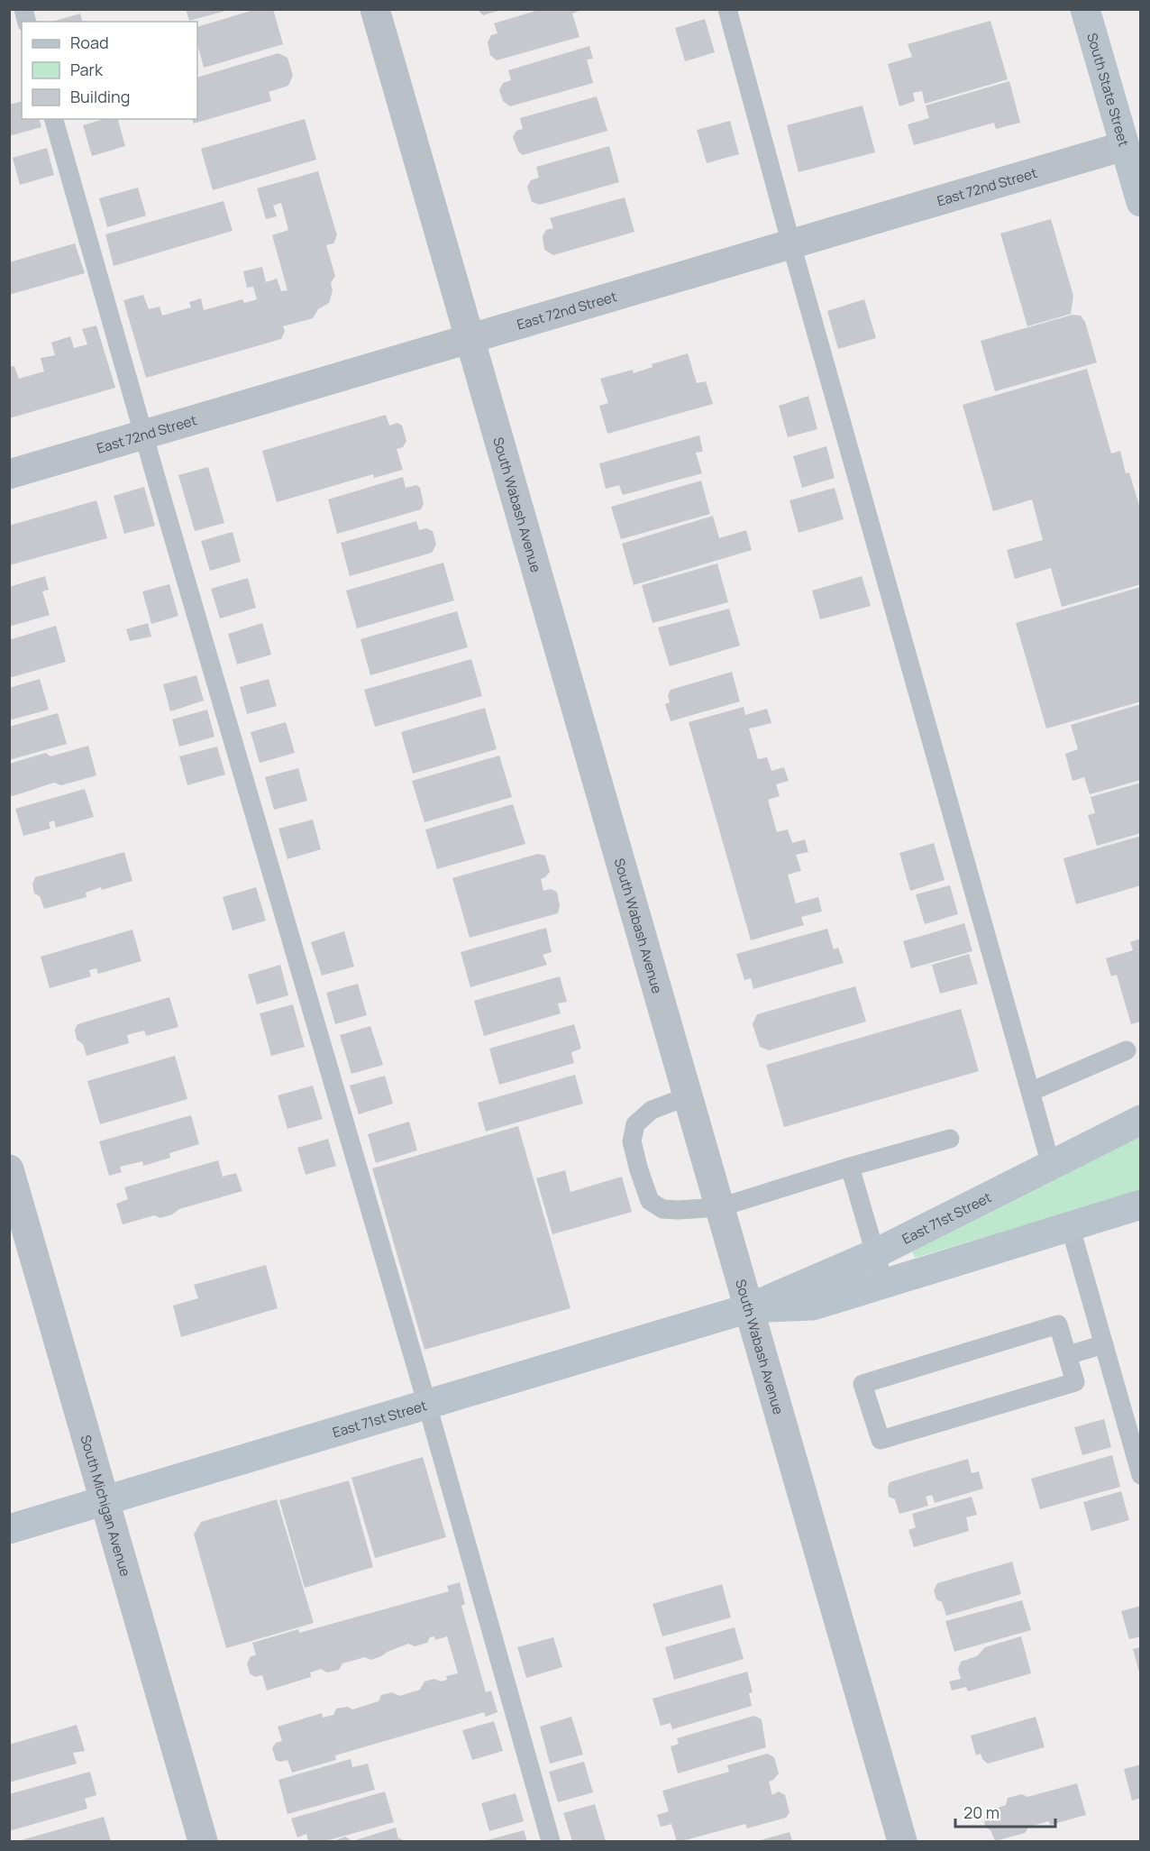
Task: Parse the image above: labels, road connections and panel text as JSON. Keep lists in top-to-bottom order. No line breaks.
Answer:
{"streets":{"main road":["South State Street","East 71st Street"],"street":["East 72nd Street","South Wabash Avenue","South Michigan Avenue"]},"crossings":[["South State Street","East 72nd Street"],["East 72nd Street","South Wabash Avenue"],["South Wabash Avenue","East 71st Street"],["East 71st Street","South Michigan Avenue"]],"legend":["Road","Park","Building"],"scale_bar":"20 m"}
